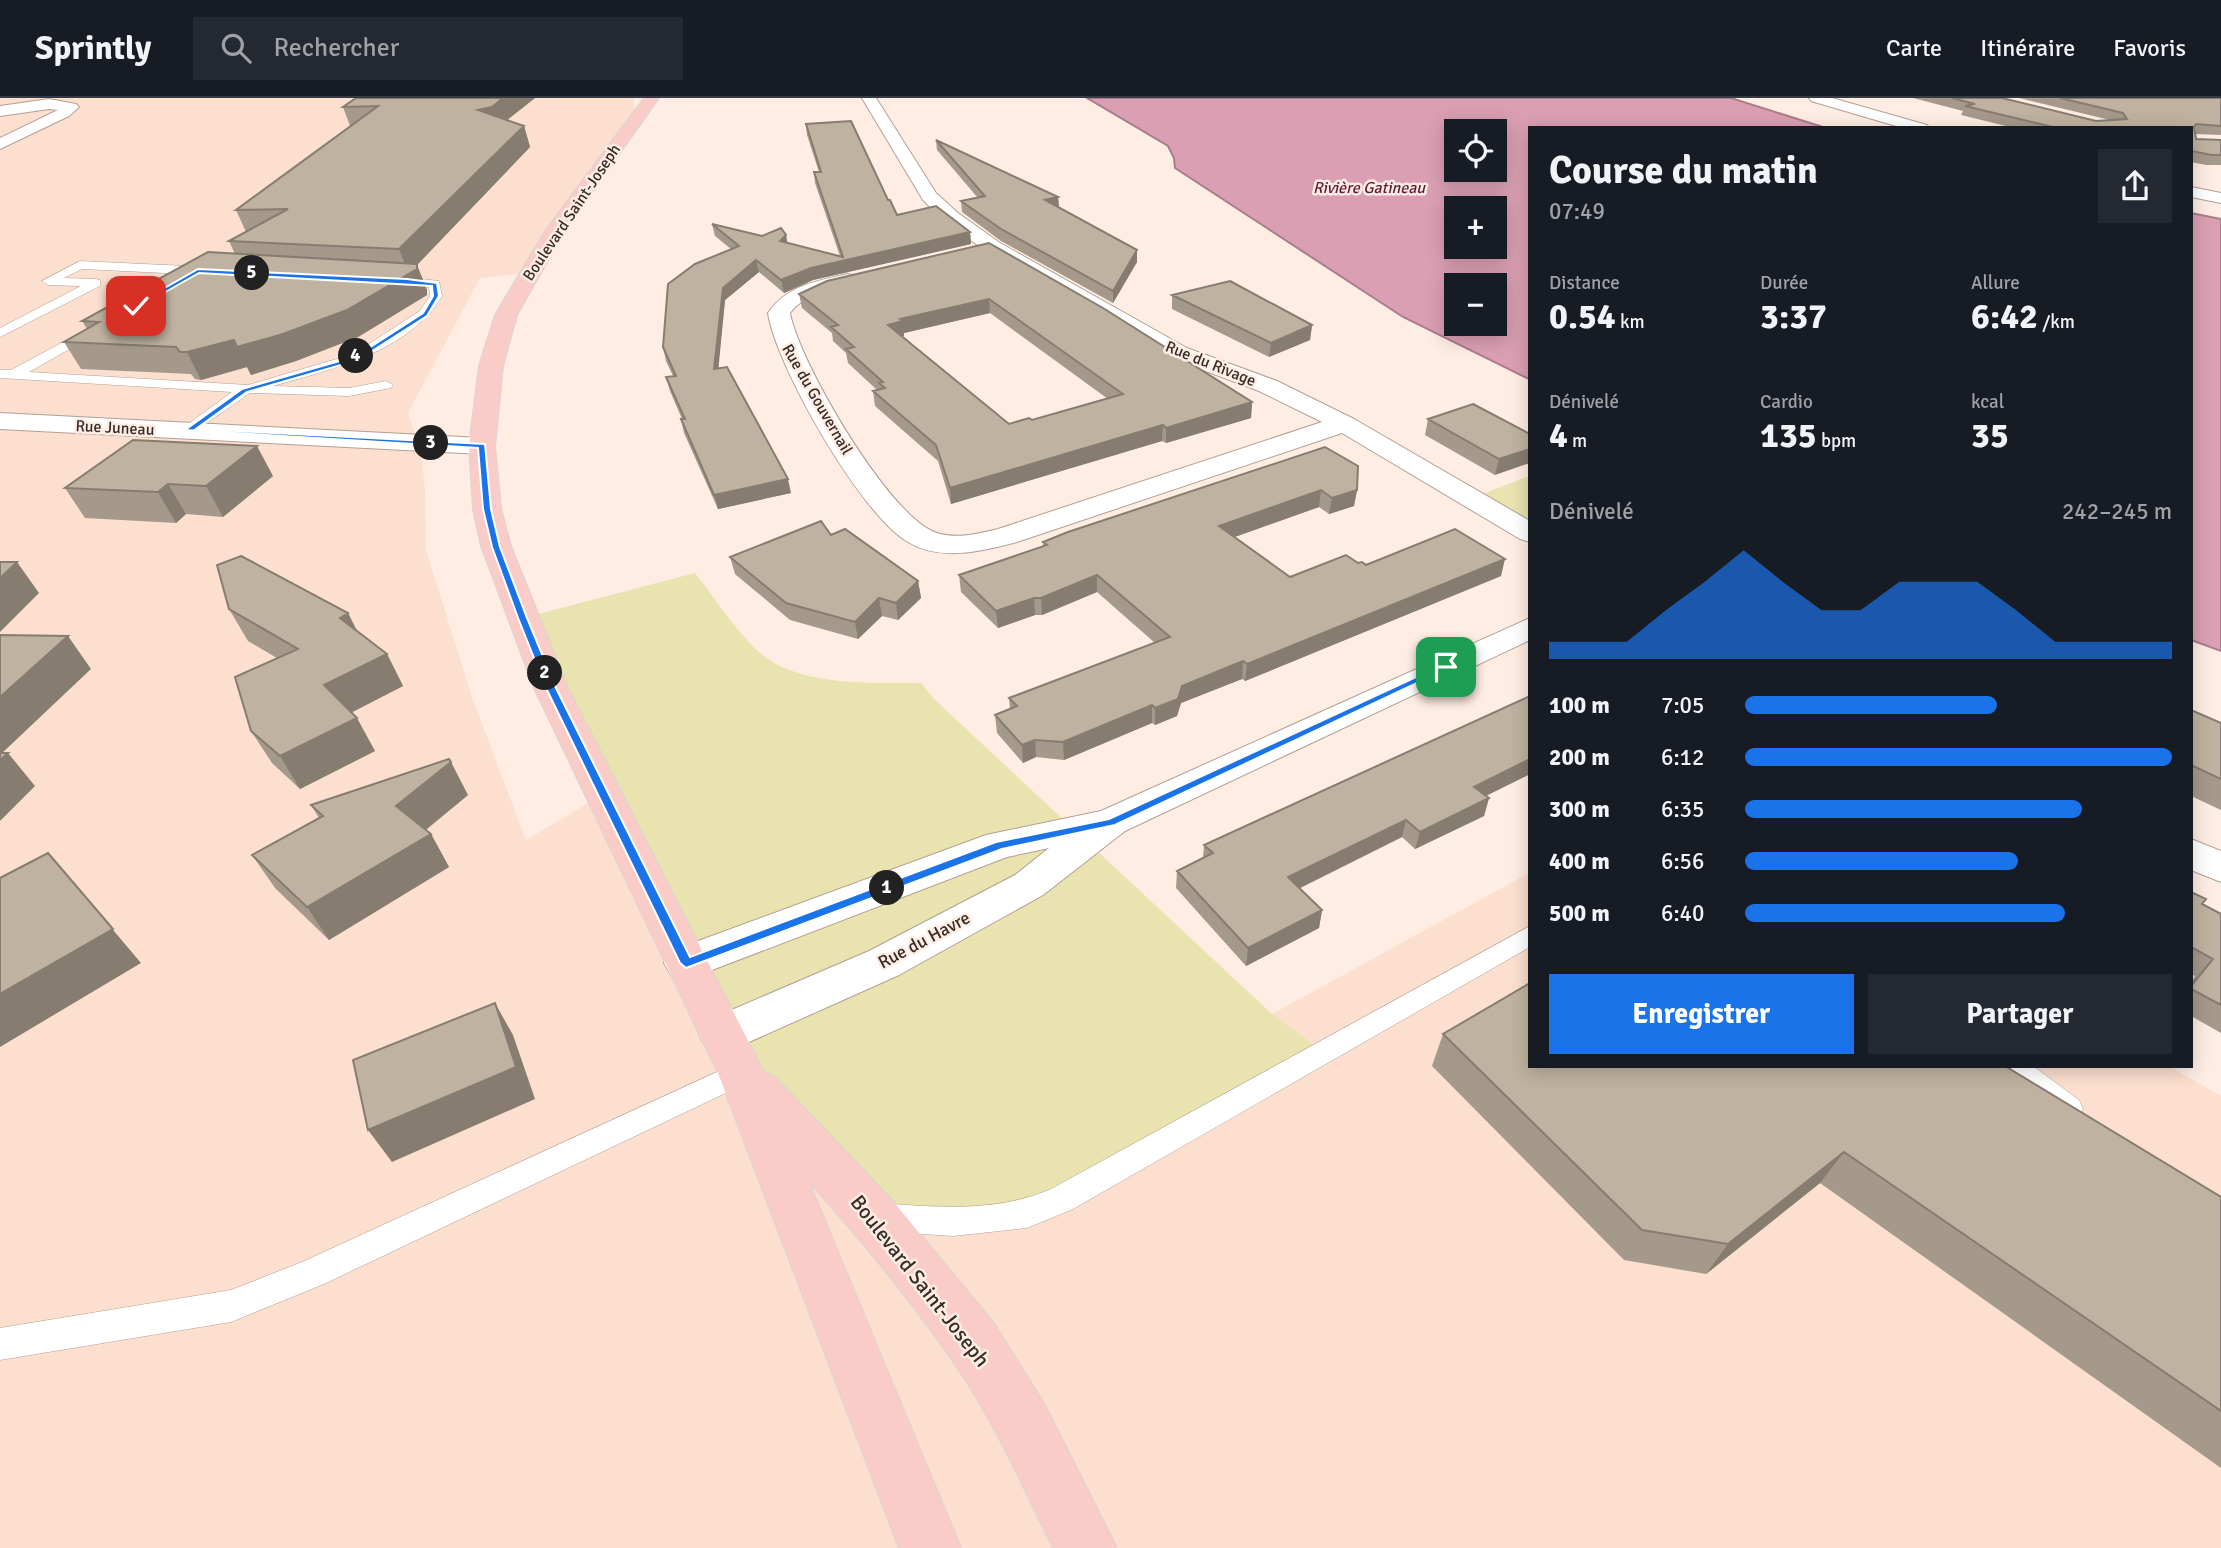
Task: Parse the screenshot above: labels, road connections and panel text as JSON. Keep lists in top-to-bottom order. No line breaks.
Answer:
{"streets":{"main road":["Boulevard Saint-Joseph"],"street":["Rue du Rivage","Rue du Gouvernail","Rue Juneau","Rue du Havre"]},"crossings":[["Boulevard Saint-Joseph","Rue Juneau"],["Boulevard Saint-Joseph","Rue du Havre"],["Rue du Rivage","Rue du Gouvernail"]],"water":["Rivière Gatineau"],"page":{"header":"Sprintly","search":"Rechercher","nav":["Carte","Itinéraire","Favoris"],"map_buttons":["+","−"],"heading":["Course du matin","07:49"],"stats":[["Distance","0.54 km"],["Durée","3:37"],["Allure","6:42 /km"],["Dénivelé","4 m"],["Cardio","135 bpm"],["kcal","35"]],"pins":["5","4","3","2","1"],"chart":["Dénivelé","242–245 m"],"list":[{"name":"100 m","note":"7:05"},{"name":"200 m","note":"6:12"},{"name":"300 m","note":"6:35"},{"name":"400 m","note":"6:56"},{"name":"500 m","note":"6:40"}],"buttons":["Enregistrer","Partager"]}}
